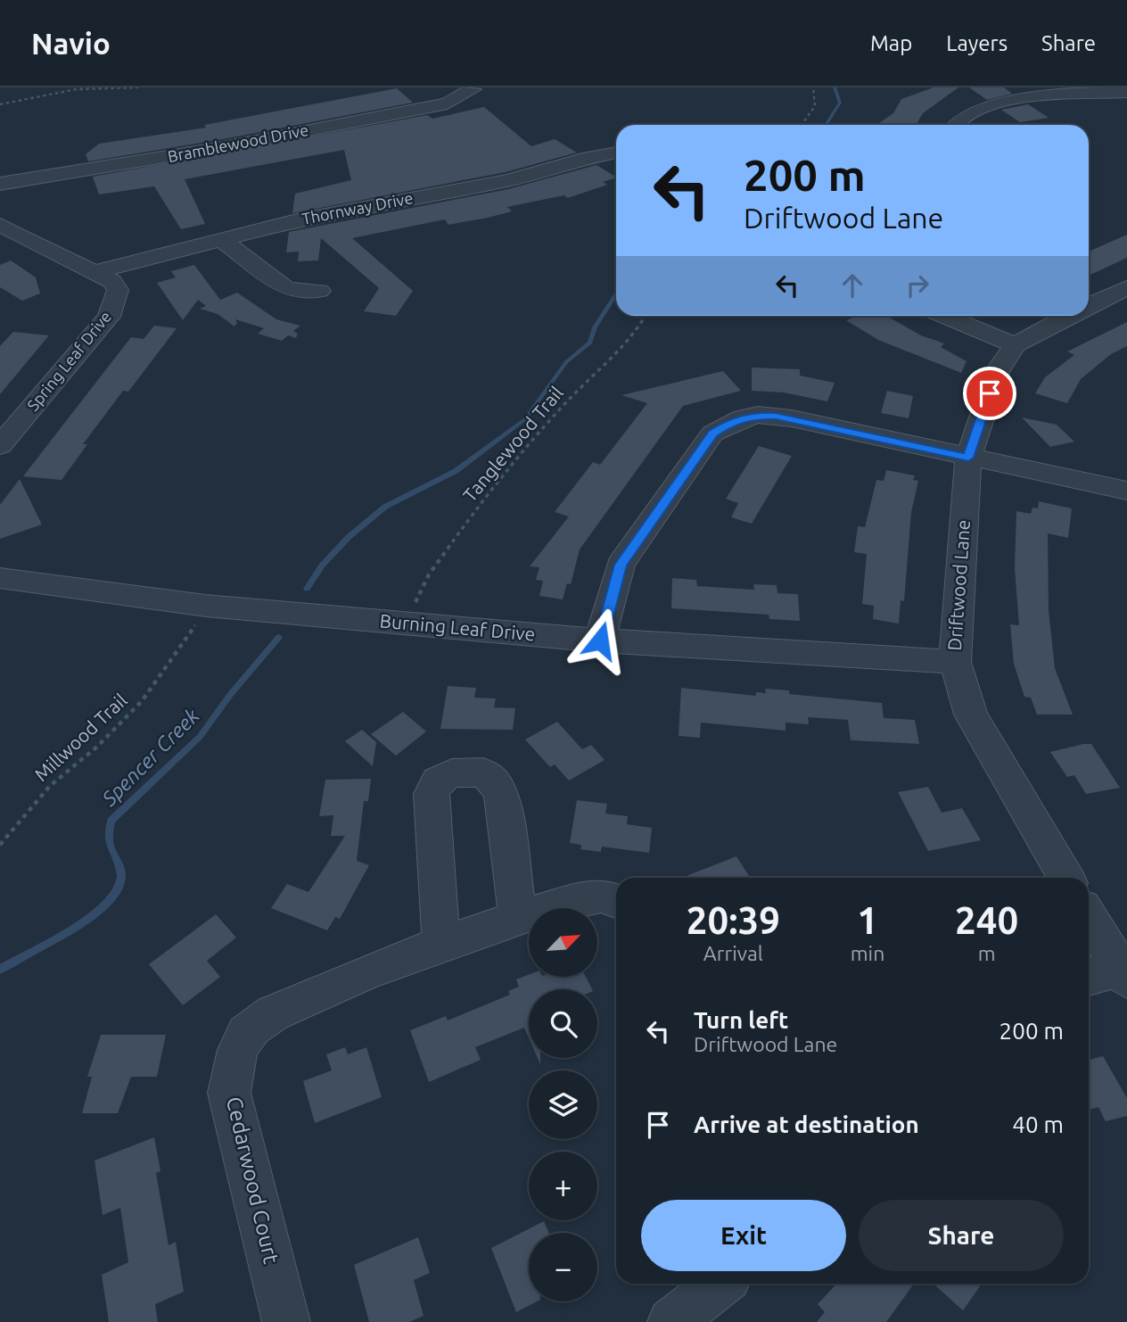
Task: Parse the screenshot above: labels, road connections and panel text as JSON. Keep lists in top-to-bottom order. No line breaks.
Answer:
{"streets":{"street":["Bramblewood Drive","Thornway Drive","Spring Leaf Drive","Driftwood Lane","Burning Leaf Drive","Cedarwood Court"],"path":["Tanglewood Trail","Millwood Trail"]},"crossings":[["Thornway Drive","Spring Leaf Drive"],["Driftwood Lane","Burning Leaf Drive"]],"water":["Spencer Creek"],"north":"top right","page":{"header":"Navio","nav":["Map","Layers","Share"],"turn":["200 m","Driftwood Lane"],"eta":["20:39","Arrival","1","min","240","m"],"map_buttons":["+","−"],"list":[{"name":"Turn left","note":"Driftwood Lane","value":"200 m"},{"name":"Arrive at destination","value":"40 m"}],"buttons":["Exit","Share"]}}
